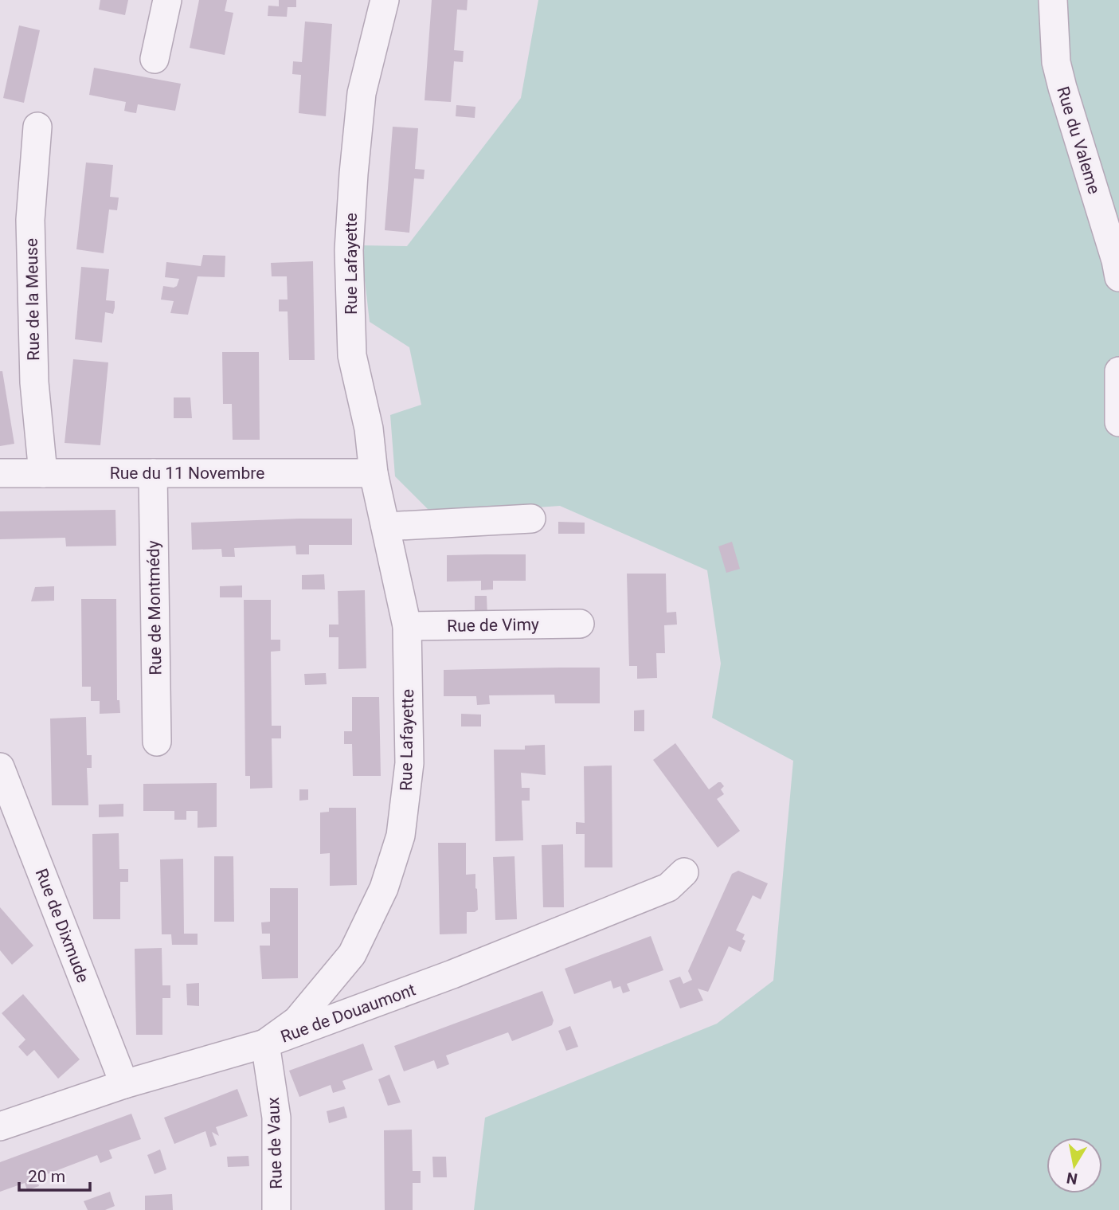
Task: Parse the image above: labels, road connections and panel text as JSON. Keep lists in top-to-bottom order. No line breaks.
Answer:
{"streets":{"street":["Rue du Valeme","Rue Lafayette","Rue de la Meuse","Rue du 11 Novembre","Rue de Montmédy","Rue de Vimy","Rue de Dixmude","Rue de Douaumont","Rue de Vaux"]},"crossings":[["Rue Lafayette","Rue du 11 Novembre"],["Rue Lafayette","Rue de Vimy"],["Rue Lafayette","Rue de Douaumont"],["Rue Lafayette","Rue de Vaux"],["Rue de la Meuse","Rue du 11 Novembre"],["Rue du 11 Novembre","Rue de Montmédy"],["Rue de Dixmude","Rue de Douaumont"],["Rue de Douaumont","Rue de Vaux"]],"scale_bar":"20 m","north":"bottom"}
